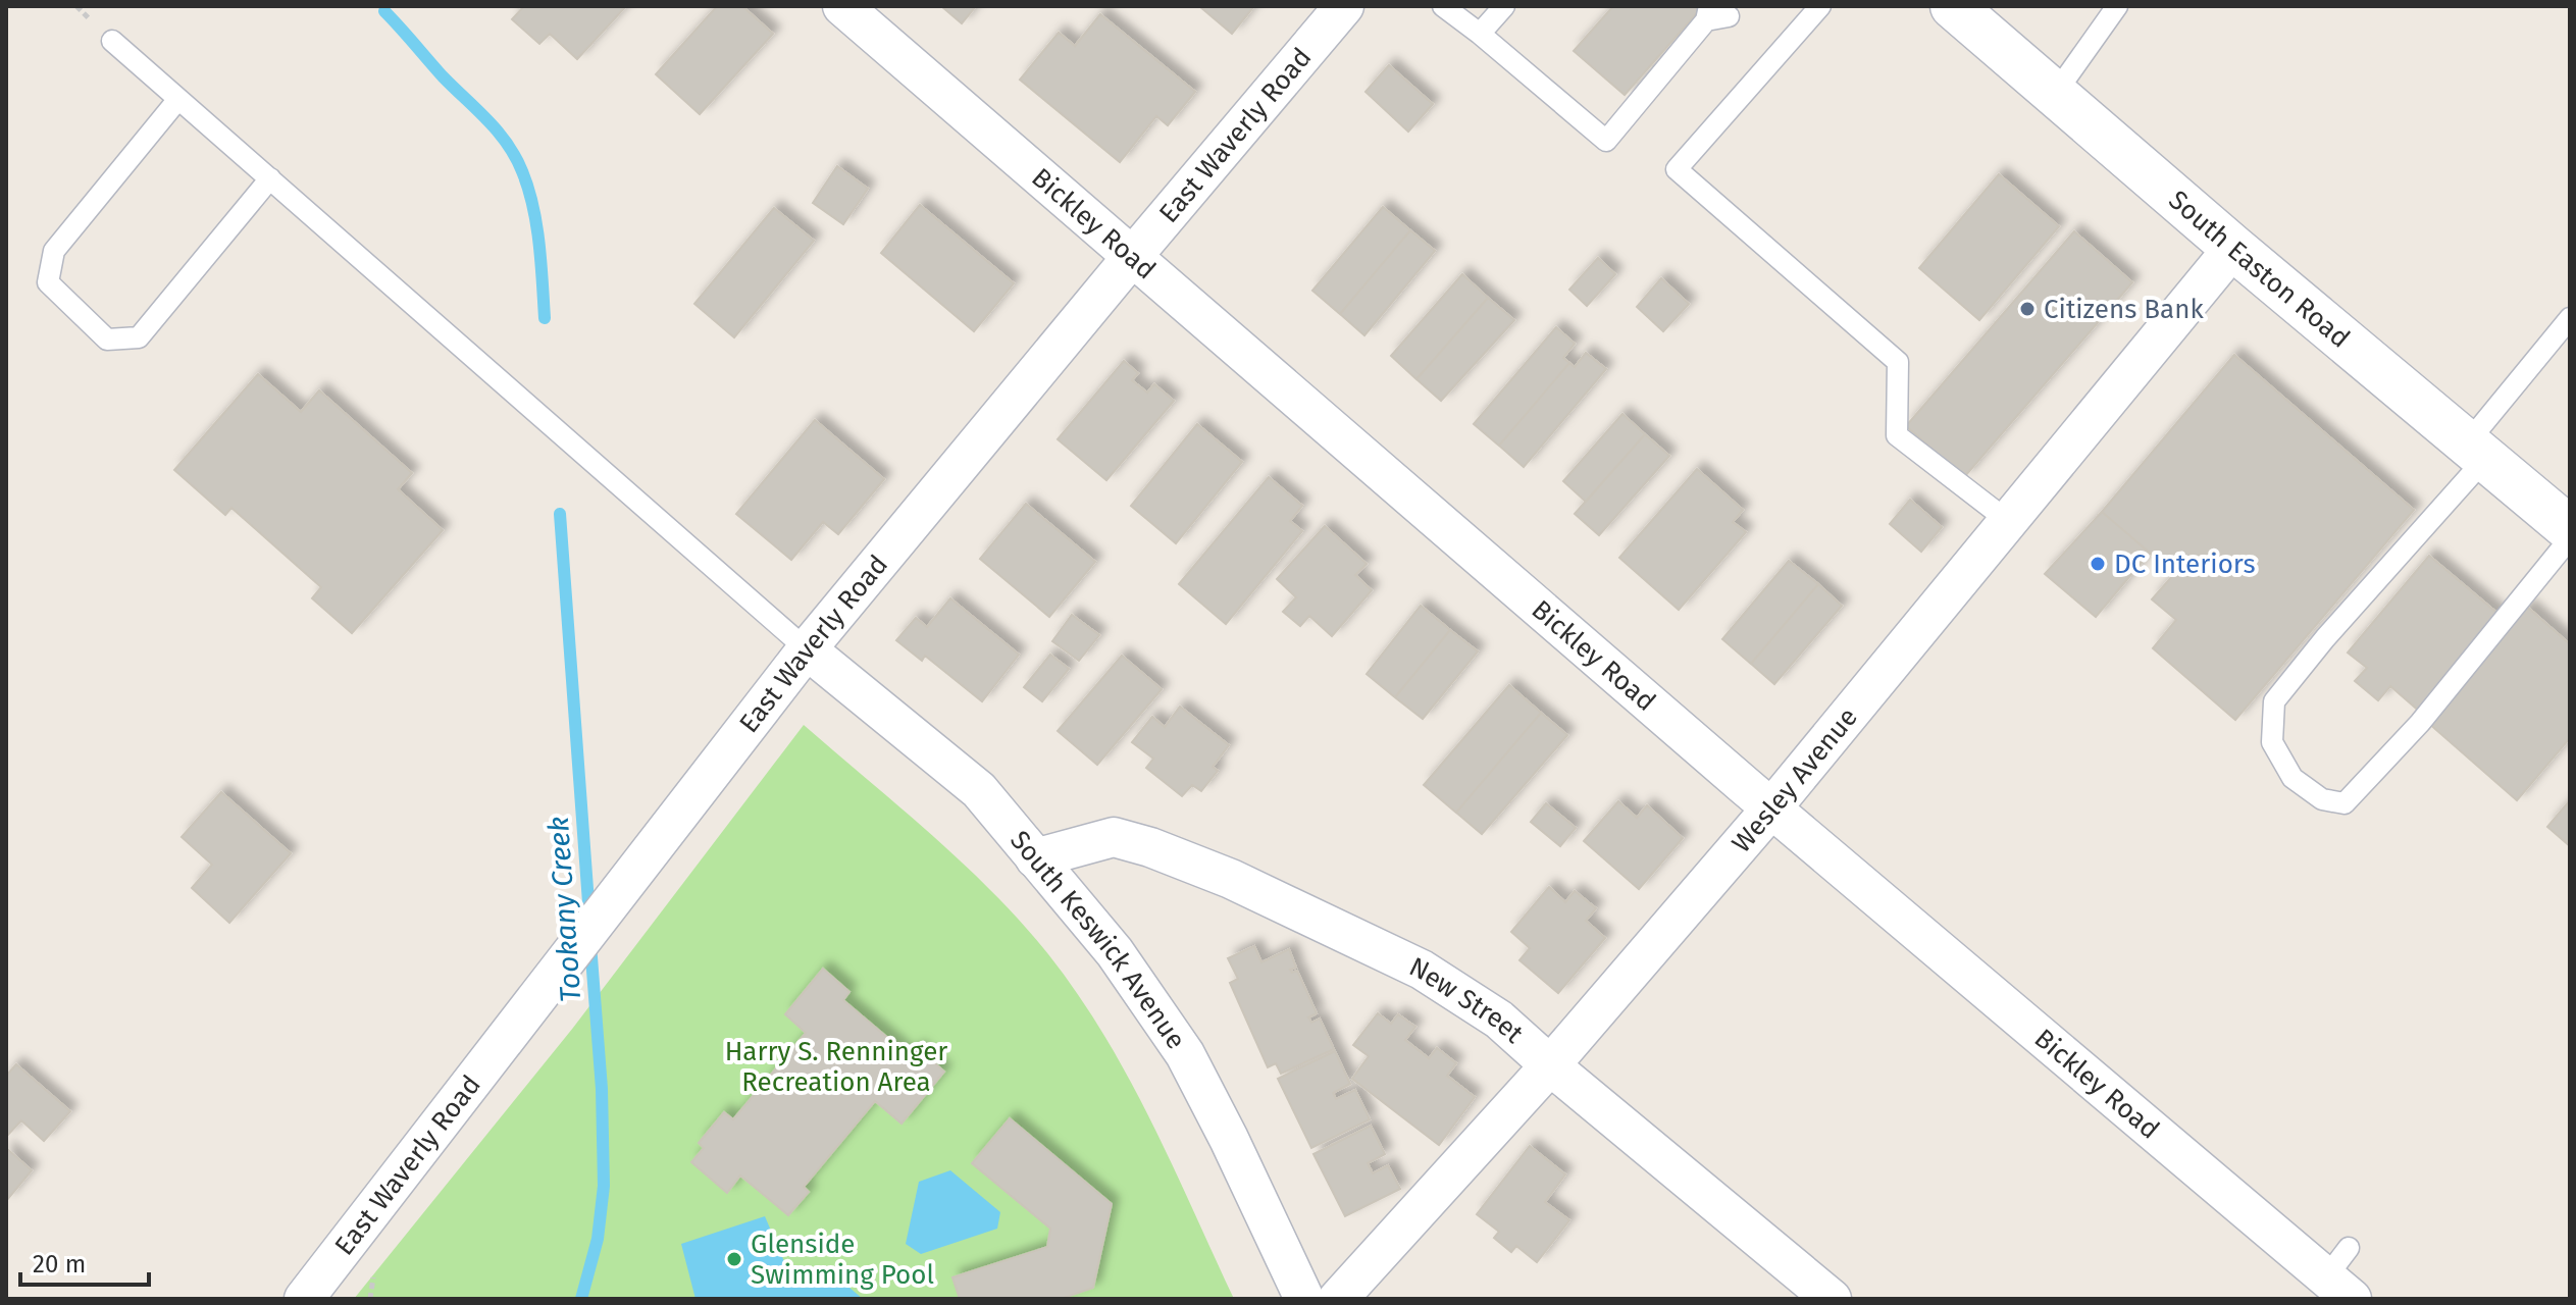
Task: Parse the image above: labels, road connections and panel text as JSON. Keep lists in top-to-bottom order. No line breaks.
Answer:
{"streets":{"main road":["South Easton Road"],"street":["East Waverly Road","Bickley Road","Wesley Avenue","South Keswick Avenue","New Street"]},"crossings":[["East Waverly Road","Bickley Road"],["East Waverly Road","South Keswick Avenue"],["Bickley Road","Wesley Avenue"],["South Easton Road","Wesley Avenue"],["Wesley Avenue","New Street"],["South Keswick Avenue","New Street"]],"water":["Tookany Creek"],"parks":["Harry S. Renninger Recreation Area"],"places":["Citizens Bank","DC Interiors","Glenside Swimming Pool"],"scale_bar":"20 m"}
